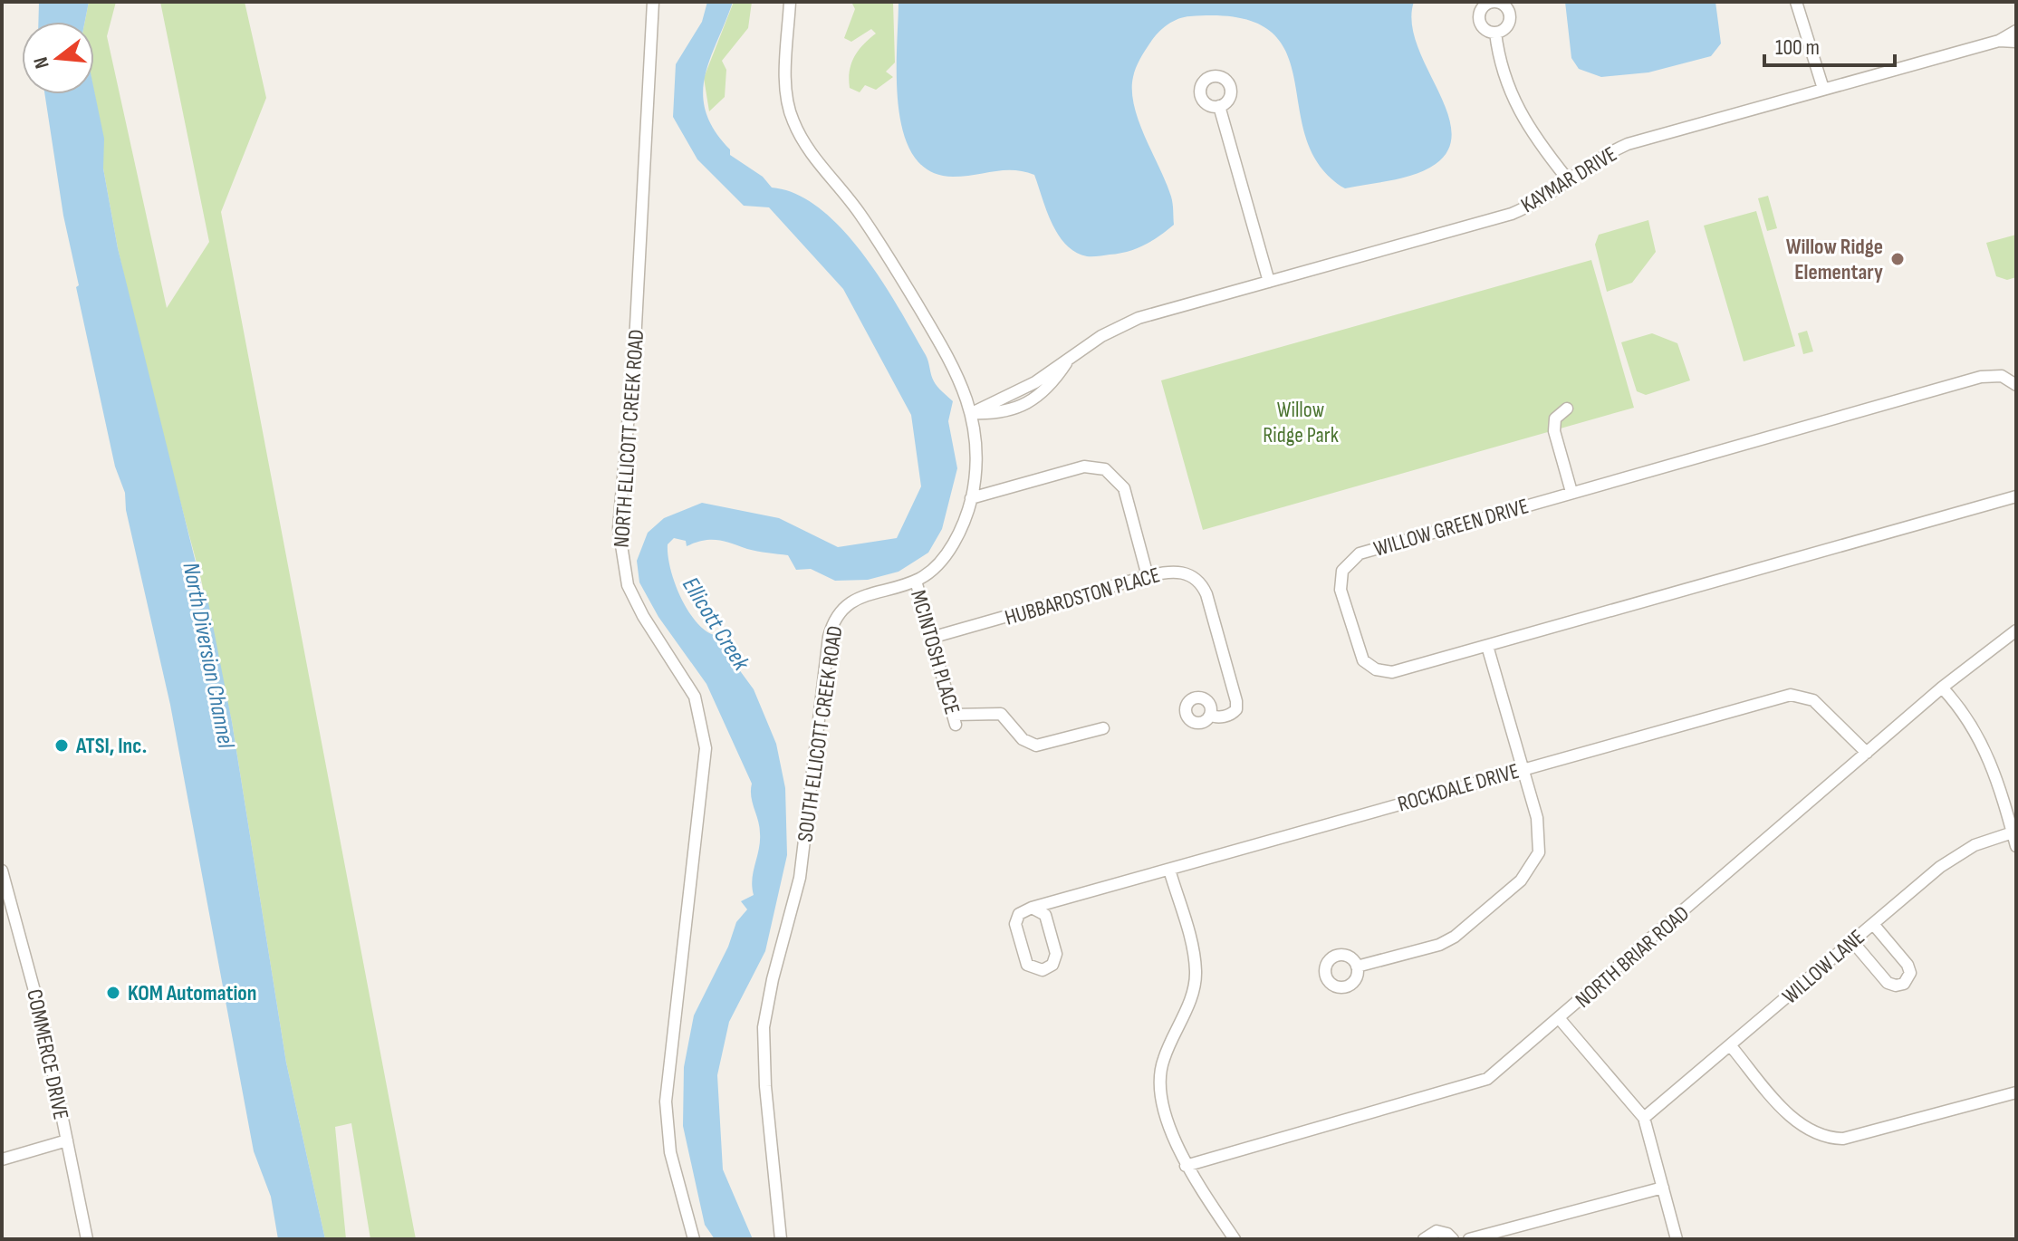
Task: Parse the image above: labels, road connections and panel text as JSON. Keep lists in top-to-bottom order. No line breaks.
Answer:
{"streets":{"street":["KAYMAR DRIVE","NORTH ELLICOTT CREEK ROAD","WILLOW GREEN DRIVE","HUBBARDSTON PLACE","MCINTOSH PLACE","SOUTH ELLICOTT CREEK ROAD","ROCKDALE DRIVE","NORTH BRIAR ROAD","WILLOW LANE","COMMERCE DRIVE"]},"crossings":[["KAYMAR DRIVE","SOUTH ELLICOTT CREEK ROAD"],["HUBBARDSTON PLACE","MCINTOSH PLACE"],["MCINTOSH PLACE","SOUTH ELLICOTT CREEK ROAD"],["ROCKDALE DRIVE","NORTH BRIAR ROAD"]],"water":["Ellicott Creek","North Diversion Channel"],"parks":["Willow Ridge Park"],"places":["Willow Ridge Elementary","ATSI, Inc.","KOM Automation"],"scale_bar":"100 m","north":"left"}
